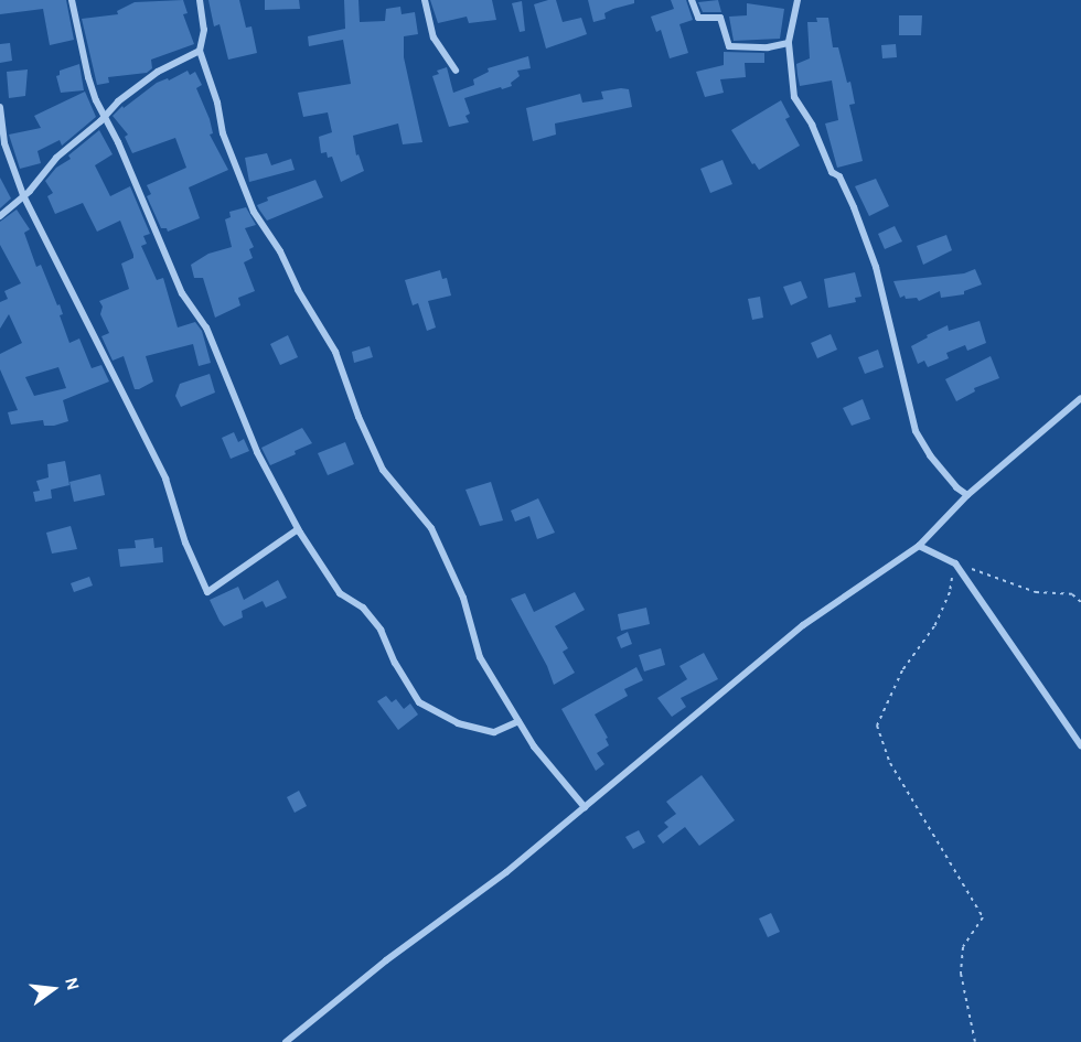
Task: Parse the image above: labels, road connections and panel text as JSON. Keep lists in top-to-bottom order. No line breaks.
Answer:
{"north":"right"}
